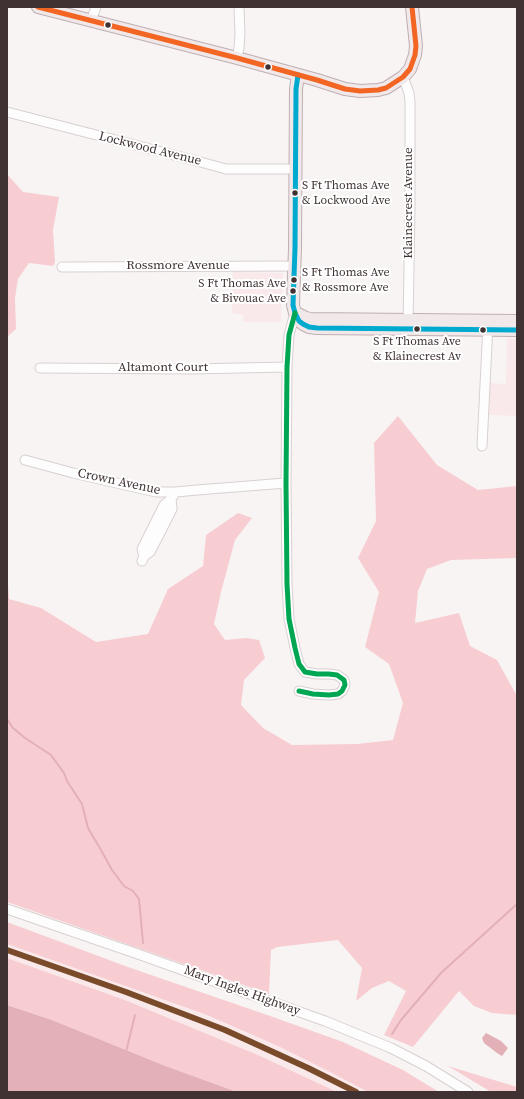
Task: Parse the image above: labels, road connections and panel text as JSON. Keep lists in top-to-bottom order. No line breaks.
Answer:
{"streets":{"street":["Lockwood Avenue","Klainecrest Avenue","Rossmore Avenue","Altamont Court","Crown Avenue","Mary Ingles Highway"]},"places":["S Ft Thomas Ave & Lockwood Ave","S Ft Thomas Ave & Rossmore Ave","S Ft Thomas Ave & Bivouac Ave","S Ft Thomas Ave & Klainecrest Av"]}
